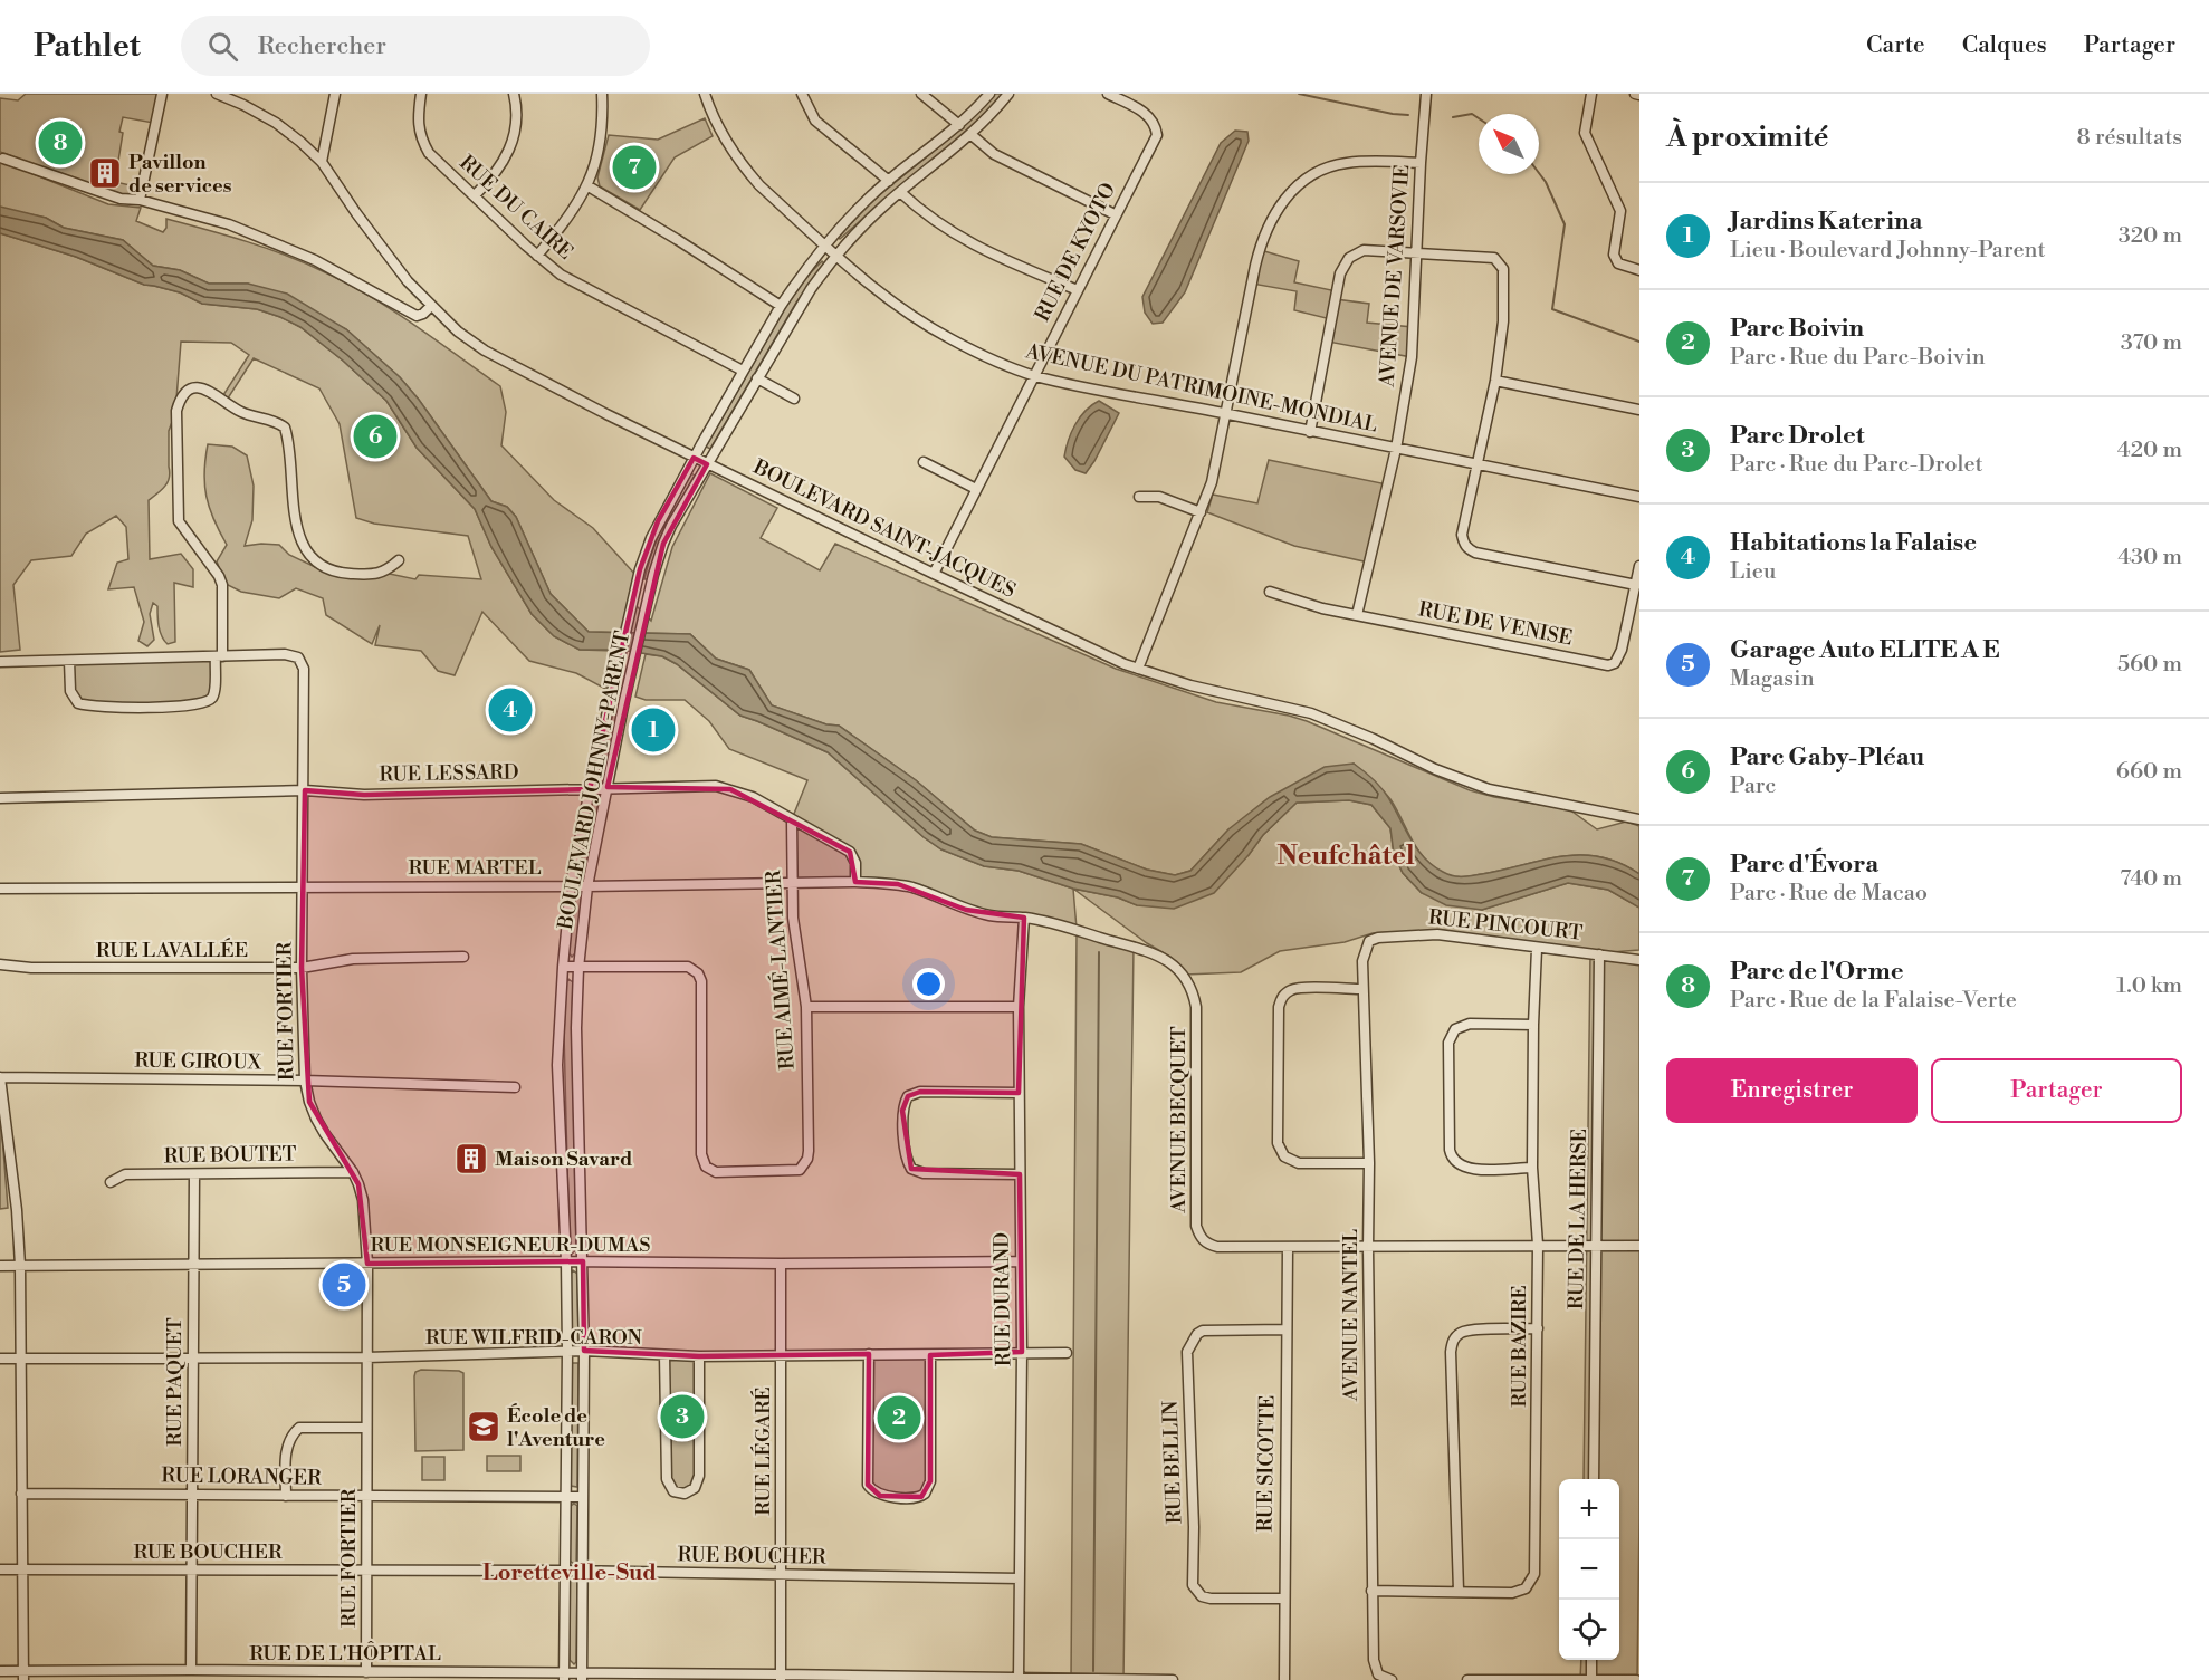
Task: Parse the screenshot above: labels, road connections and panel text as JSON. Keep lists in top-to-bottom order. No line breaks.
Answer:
{"streets":{"street":["RUE DU CAIRE","RUE DE KYOTO","AVENUE DE VARSOVIE","AVENUE DU PATRIMOINE-MONDIAL","BOULEVARD SAINT-JACQUES","RUE DE VENISE","RUE LESSARD","BOULEVARD JOHNNY-PARENT","RUE MARTEL","RUE PINCOURT","RUE LAVALLÉE","RUE AIMÉ-LANTIER","RUE FORTIER","RUE GIROUX","AVENUE BECQUET","RUE BOUTET","RUE DE LA HERSE","RUE MONSEIGNEUR-DUMAS","RUE DURAND","AVENUE NANTEL","RUE WILFRID-CARON","RUE BAZIRE","RUE PAQUET","RUE LÉGARÉ","RUE BELLIN","RUE SICOTTE","RUE LORANGER","RUE BOUCHER","RUE DE L'HÔPITAL"]},"crossings":[["RUE DU CAIRE","BOULEVARD JOHNNY-PARENT"],["RUE DE KYOTO","AVENUE DU PATRIMOINE-MONDIAL"],["RUE DE KYOTO","BOULEVARD SAINT-JACQUES"],["AVENUE DE VARSOVIE","AVENUE DU PATRIMOINE-MONDIAL"],["AVENUE DE VARSOVIE","RUE DE VENISE"],["AVENUE DU PATRIMOINE-MONDIAL","BOULEVARD JOHNNY-PARENT"],["BOULEVARD SAINT-JACQUES","BOULEVARD JOHNNY-PARENT"],["RUE LESSARD","BOULEVARD JOHNNY-PARENT"],["RUE LESSARD","RUE MARTEL"],["RUE LESSARD","RUE AIMÉ-LANTIER"],["RUE LESSARD","RUE FORTIER"],["BOULEVARD JOHNNY-PARENT","RUE MARTEL"],["BOULEVARD JOHNNY-PARENT","RUE AIMÉ-LANTIER"],["BOULEVARD JOHNNY-PARENT","RUE MONSEIGNEUR-DUMAS"],["BOULEVARD JOHNNY-PARENT","RUE WILFRID-CARON"],["BOULEVARD JOHNNY-PARENT","RUE LORANGER"],["BOULEVARD JOHNNY-PARENT","RUE BOUCHER"],["BOULEVARD JOHNNY-PARENT","RUE DE L'HÔPITAL"],["RUE MARTEL","RUE AIMÉ-LANTIER"],["RUE MARTEL","RUE FORTIER"],["RUE MARTEL","AVENUE BECQUET"],["RUE MARTEL","RUE DURAND"],["RUE PINCOURT","RUE DE LA HERSE"],["RUE PINCOURT","AVENUE NANTEL"],["RUE PINCOURT","RUE BAZIRE"],["RUE LAVALLÉE","RUE FORTIER"],["RUE FORTIER","RUE GIROUX"],["RUE FORTIER","RUE BOUTET"],["RUE FORTIER","RUE MONSEIGNEUR-DUMAS"],["RUE FORTIER","RUE WILFRID-CARON"],["RUE FORTIER","RUE LORANGER"],["RUE FORTIER","RUE BOUCHER"],["RUE FORTIER","RUE DE L'HÔPITAL"],["AVENUE BECQUET","RUE DE LA HERSE"],["AVENUE BECQUET","RUE DURAND"],["AVENUE BECQUET","AVENUE NANTEL"],["AVENUE BECQUET","RUE BAZIRE"],["AVENUE BECQUET","RUE SICOTTE"],["RUE BOUTET","RUE PAQUET"],["RUE MONSEIGNEUR-DUMAS","RUE DURAND"],["RUE MONSEIGNEUR-DUMAS","RUE PAQUET"],["RUE MONSEIGNEUR-DUMAS","RUE LÉGARÉ"],["RUE DURAND","RUE WILFRID-CARON"],["RUE DURAND","RUE BOUCHER"],["RUE DURAND","RUE DE L'HÔPITAL"],["AVENUE NANTEL","RUE BAZIRE"],["RUE WILFRID-CARON","RUE PAQUET"],["RUE WILFRID-CARON","RUE LÉGARÉ"],["RUE PAQUET","RUE LORANGER"],["RUE PAQUET","RUE BOUCHER"],["RUE PAQUET","RUE DE L'HÔPITAL"],["RUE LÉGARÉ","RUE BOUCHER"],["RUE LÉGARÉ","RUE DE L'HÔPITAL"],["RUE BELLIN","RUE SICOTTE"]],"districts":["Neufchâtel","Loretteville-Sud"],"places":{"building":["Pavillon de services","Maison Savard"],"school or university":["École de l'Aventure"]},"north":"top left","page":{"header":"Pathlet","search":"Rechercher","nav":["Carte","Calques","Partager"],"heading":["À proximité","8 résultats"],"pins":["8","7","6","4","1","5","3","2"],"list":[{"mark":"1","name":"Jardins Katerina","note":"Lieu · Boulevard Johnny-Parent","value":"320 m"},{"mark":"2","name":"Parc Boivin","note":"Parc · Rue du Parc-Boivin","value":"370 m"},{"mark":"3","name":"Parc Drolet","note":"Parc · Rue du Parc-Drolet","value":"420 m"},{"mark":"4","name":"Habitations la Falaise","note":"Lieu","value":"430 m"},{"mark":"5","name":"Garage Auto ELITE A E","note":"Magasin","value":"560 m"},{"mark":"6","name":"Parc Gaby-Pléau","note":"Parc","value":"660 m"},{"mark":"7","name":"Parc d'Évora","note":"Parc · Rue de Macao","value":"740 m"},{"mark":"8","name":"Parc de l'Orme","note":"Parc · Rue de la Falaise-Verte","value":"1.0 km"}],"buttons":["Enregistrer","Partager"],"map_buttons":["+","−"]}}
